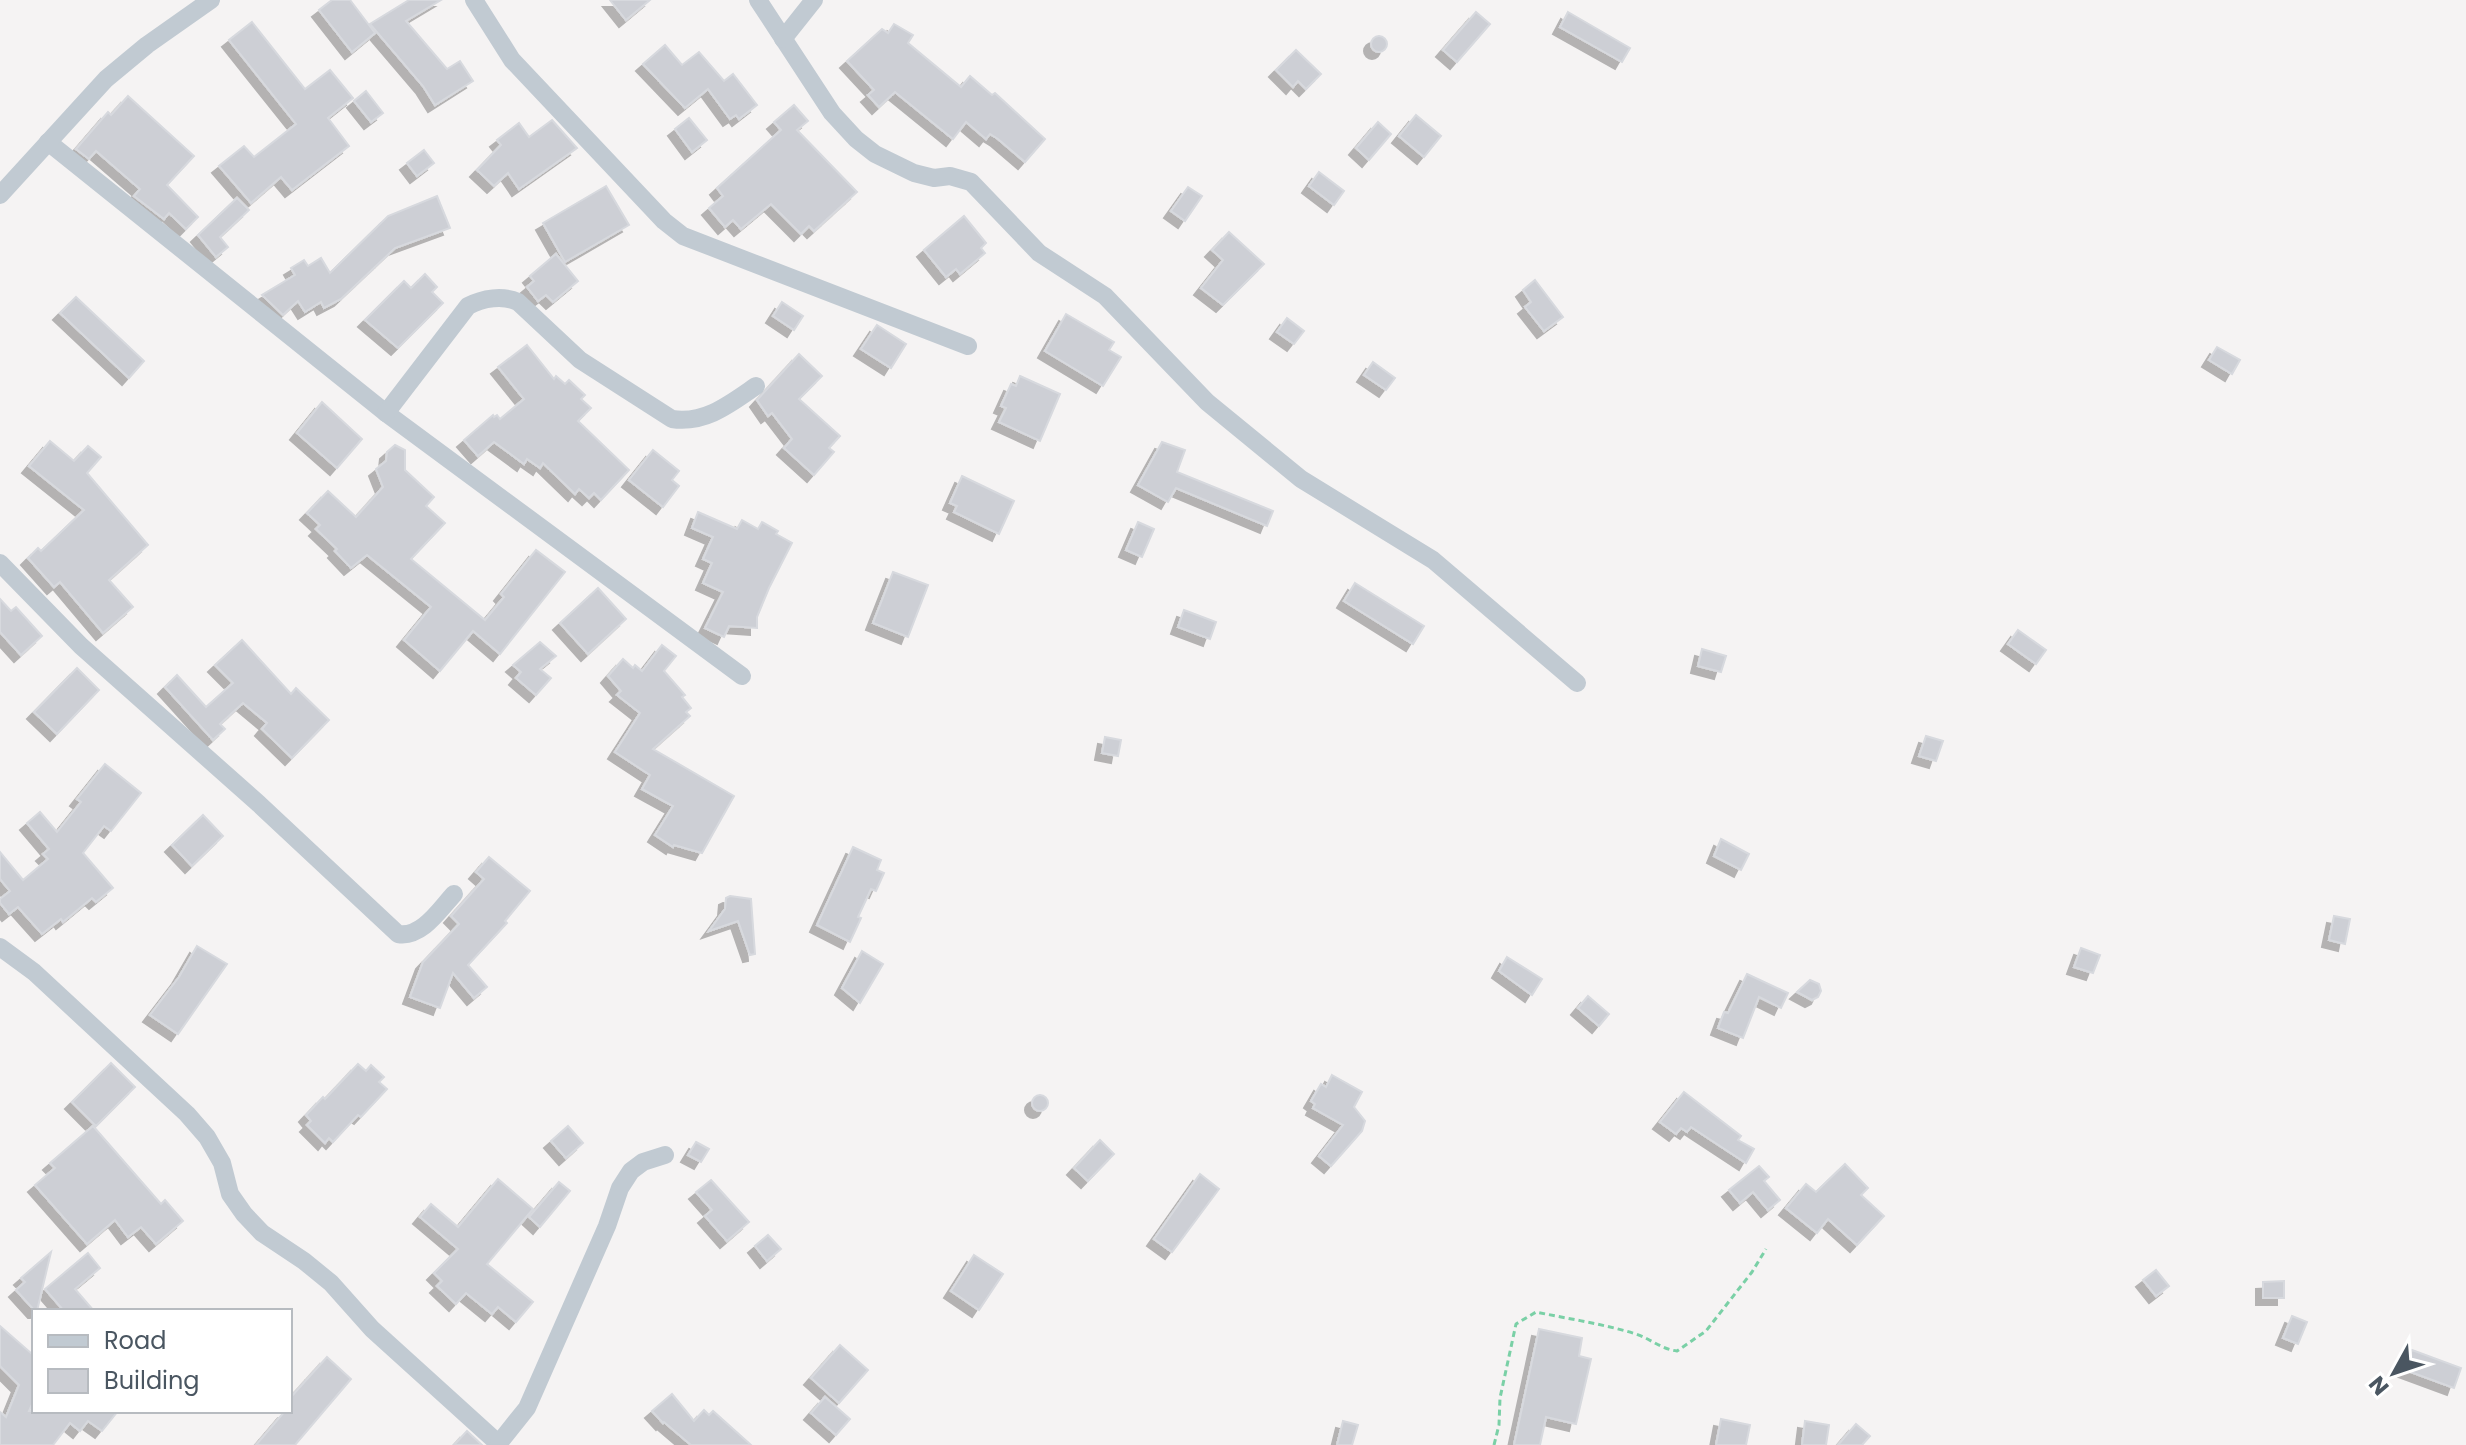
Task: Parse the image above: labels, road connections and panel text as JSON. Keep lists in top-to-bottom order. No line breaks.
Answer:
{"legend":["Road","Building"],"north":"bottom left"}
